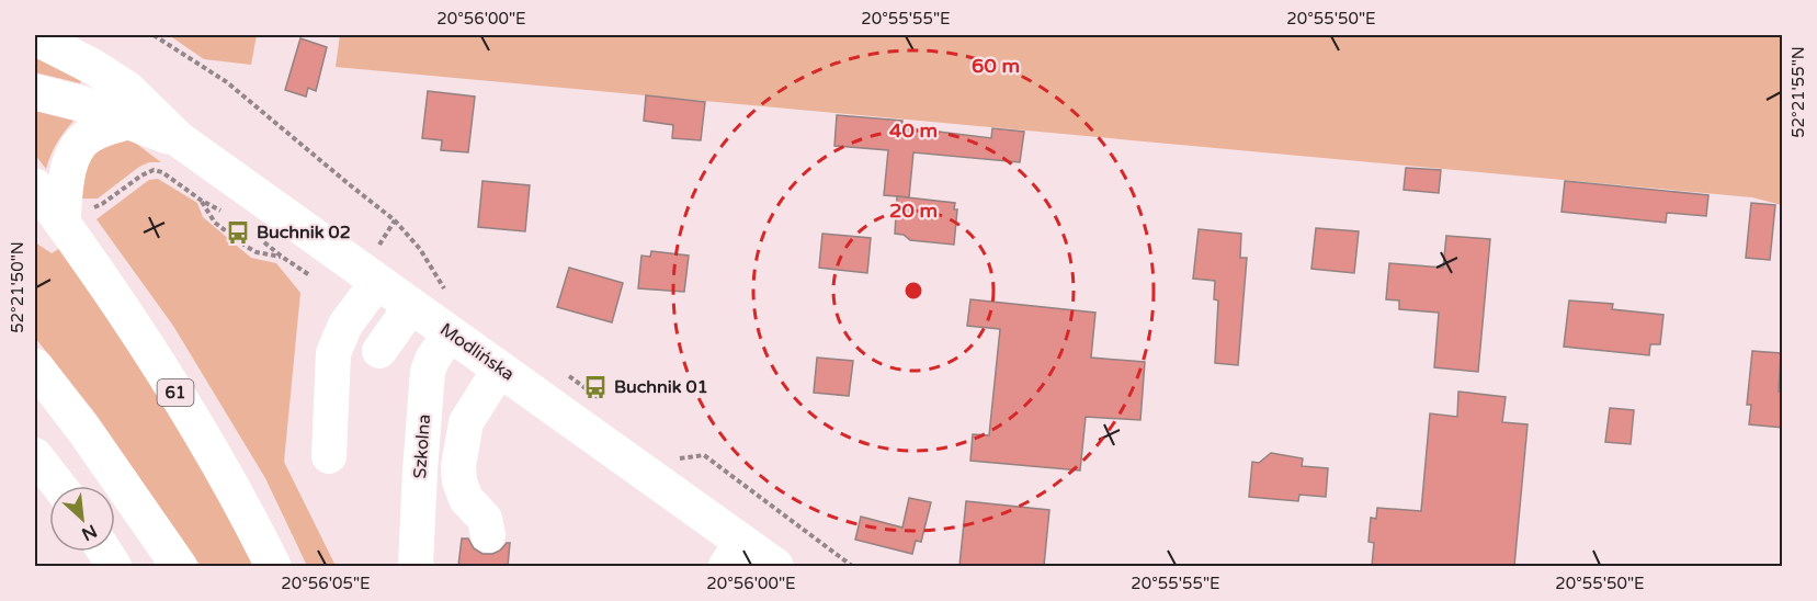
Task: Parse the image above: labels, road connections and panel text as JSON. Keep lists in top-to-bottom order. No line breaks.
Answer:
{"streets":{"main road":["Modlińska","61"],"street":["Szkolna"]},"crossings":[["Modlińska","Szkolna"]],"places":{"bus stop":["Buchnik 02","Buchnik 01"]},"north":"bottom right","coordinates":["20°56'00\"E","20°55'55\"E","20°55'50\"E","52°21'55\"N","52°21'50\"N","20°56'05\"E"],"rings":["60 m","40 m","20 m"]}
